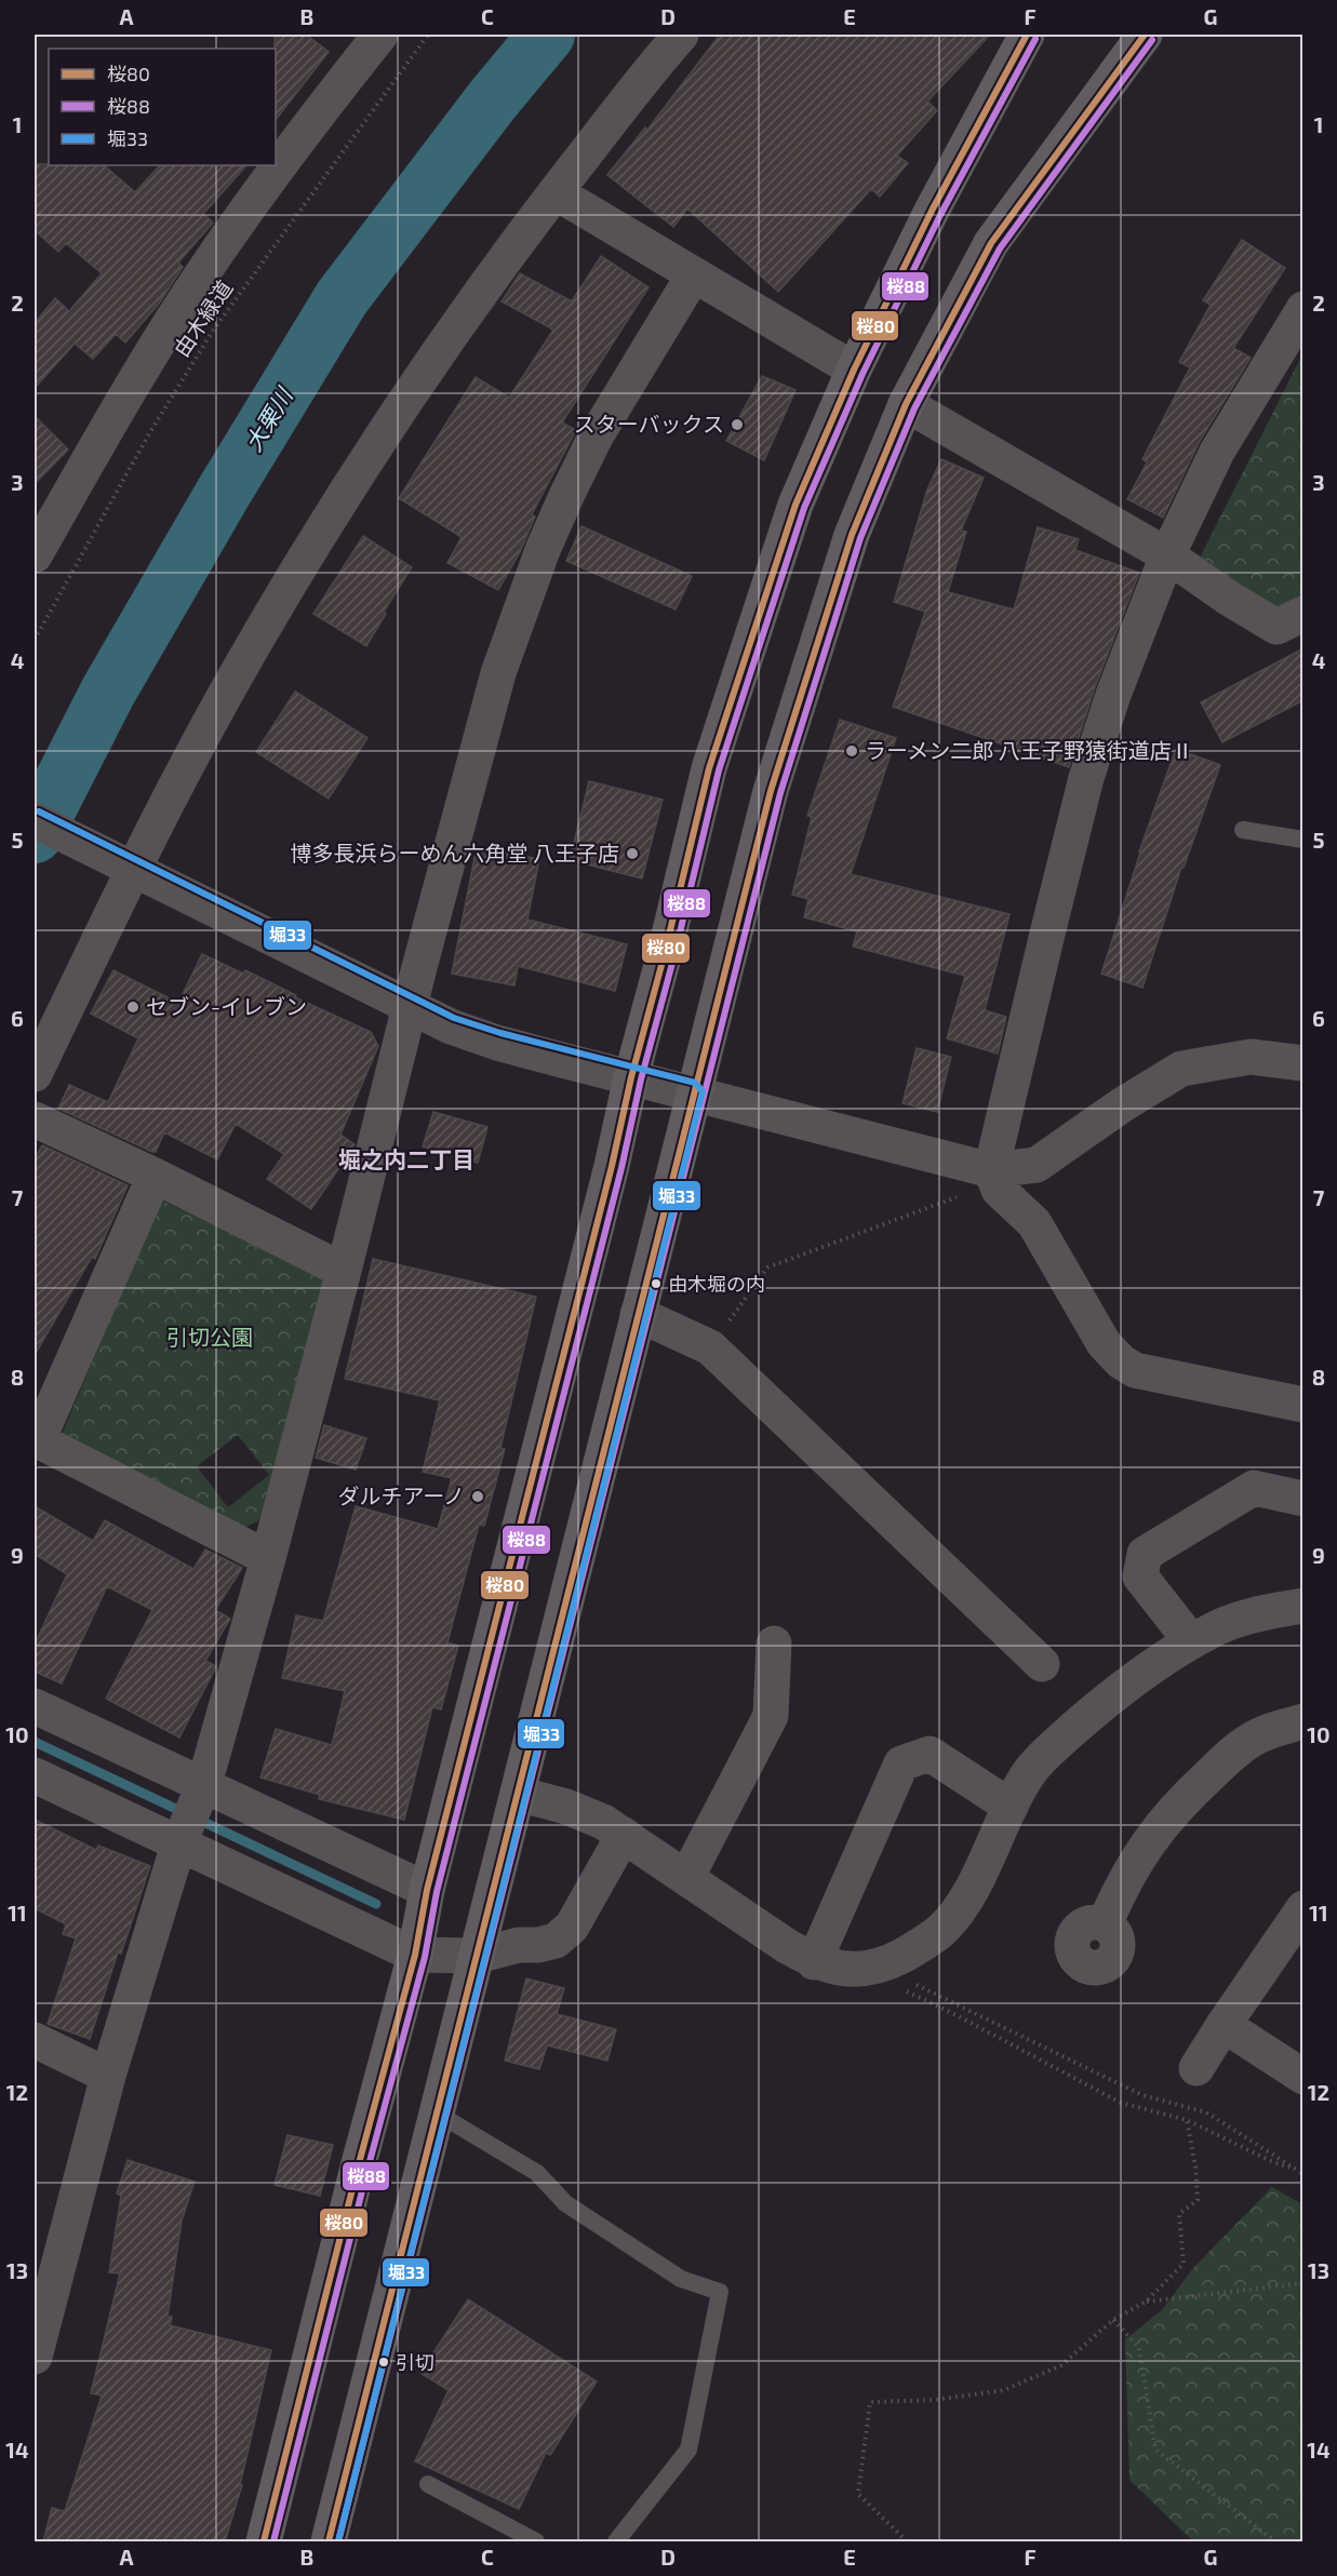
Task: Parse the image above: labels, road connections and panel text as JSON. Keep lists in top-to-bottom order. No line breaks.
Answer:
{"streets":{"path":["由木緑道"]},"districts":["堀之内二丁目"],"water":["大栗川"],"parks":["引切公園"],"places":["スターバックス","ラーメン二郎 八王子野猿街道店Ⅱ","博多長浜らーめん六角堂 八王子店","セブン-イレブン","由木堀の内","ダルチアーノ","引切"],"lines":["transit line 桜80","transit line 桜88","transit line 堀33"],"legend":["桜80","桜88","堀33"],"grid":{"columns":["A","B","C","D","E","F","G"],"rows":["1","2","3","4","5","6","7","8","9","10","11","12","13","14"]}}
